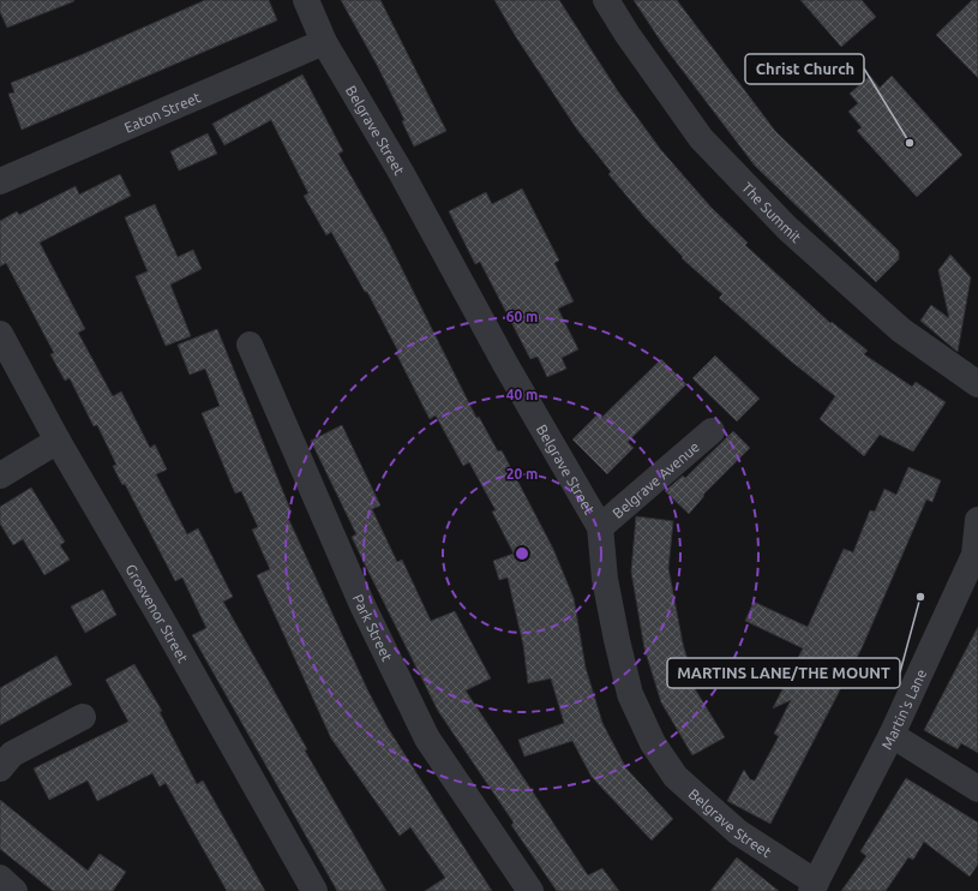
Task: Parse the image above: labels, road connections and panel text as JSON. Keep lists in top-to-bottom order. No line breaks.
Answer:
{"streets":{"street":["Eaton Street","Belgrave Street","The Summit","Belgrave Avenue","Grosvenor Street","Park Street","Martin's Lane"]},"crossings":[["Eaton Street","Belgrave Street"],["Belgrave Street","Belgrave Avenue"],["Belgrave Street","Martin's Lane"]],"places":["Christ Church","MARTINS LANE/THE MOUNT"],"rings":["60 m","40 m","20 m"]}
